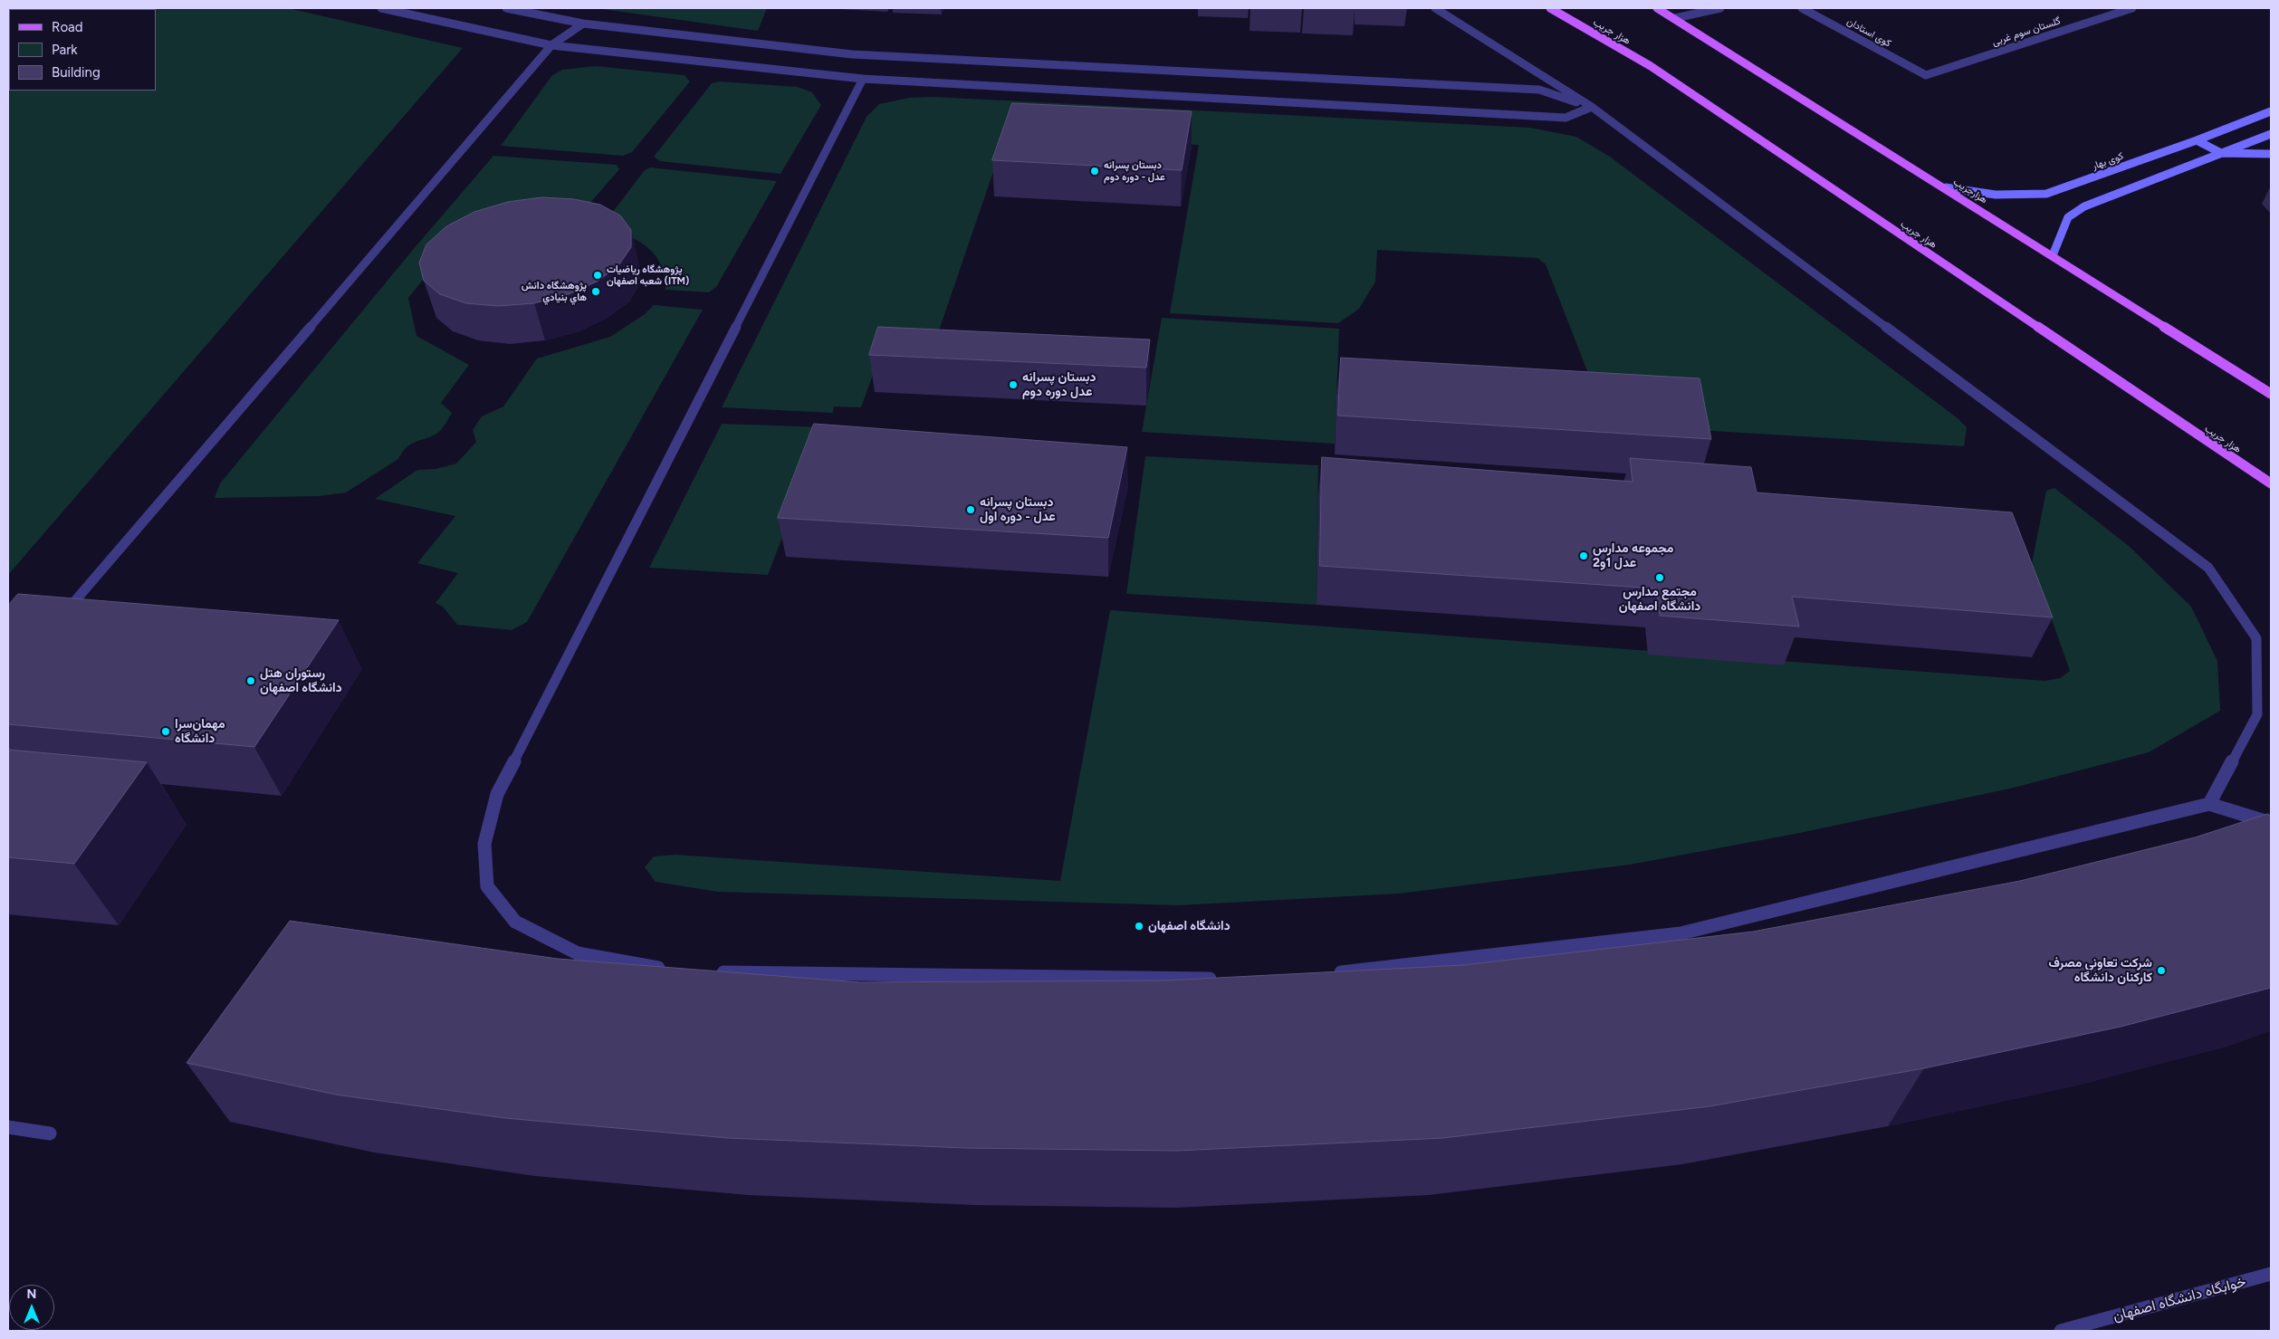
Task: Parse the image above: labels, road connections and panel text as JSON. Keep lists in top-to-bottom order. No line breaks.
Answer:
{"streets":{"main road":["هزار جریب","هزارجریب"],"street":["گلستان سوم غربی","کوی استادان","کوی بهار","خوابگاه دانشگاه اصفهان"]},"crossings":[["گلستان سوم غربی","کوی استادان"],["کوی بهار","هزارجریب"]],"places":["دبستان پسرانه عدل - دوره دوم","پژوهشگاه رياضيات شعبه اصفهان (ITM)","پژوهشگاه دانش هاي بنيادي","دبستان پسرانه عدل دوره دوم","دبستان پسرانه عدل - دوره اول","مجموعه مدارس عدل 1و2","مجتمع مدارس دانشگاه اصفهان","رستوران هتل دانشگاه اصفهان","مهمان‌سرا دانشگاه","دانشگاه اصفهان","شرکت تعاوني مصرف کارکنان دانشگاه"],"legend":["Road","Park","Building"],"north":"top"}
